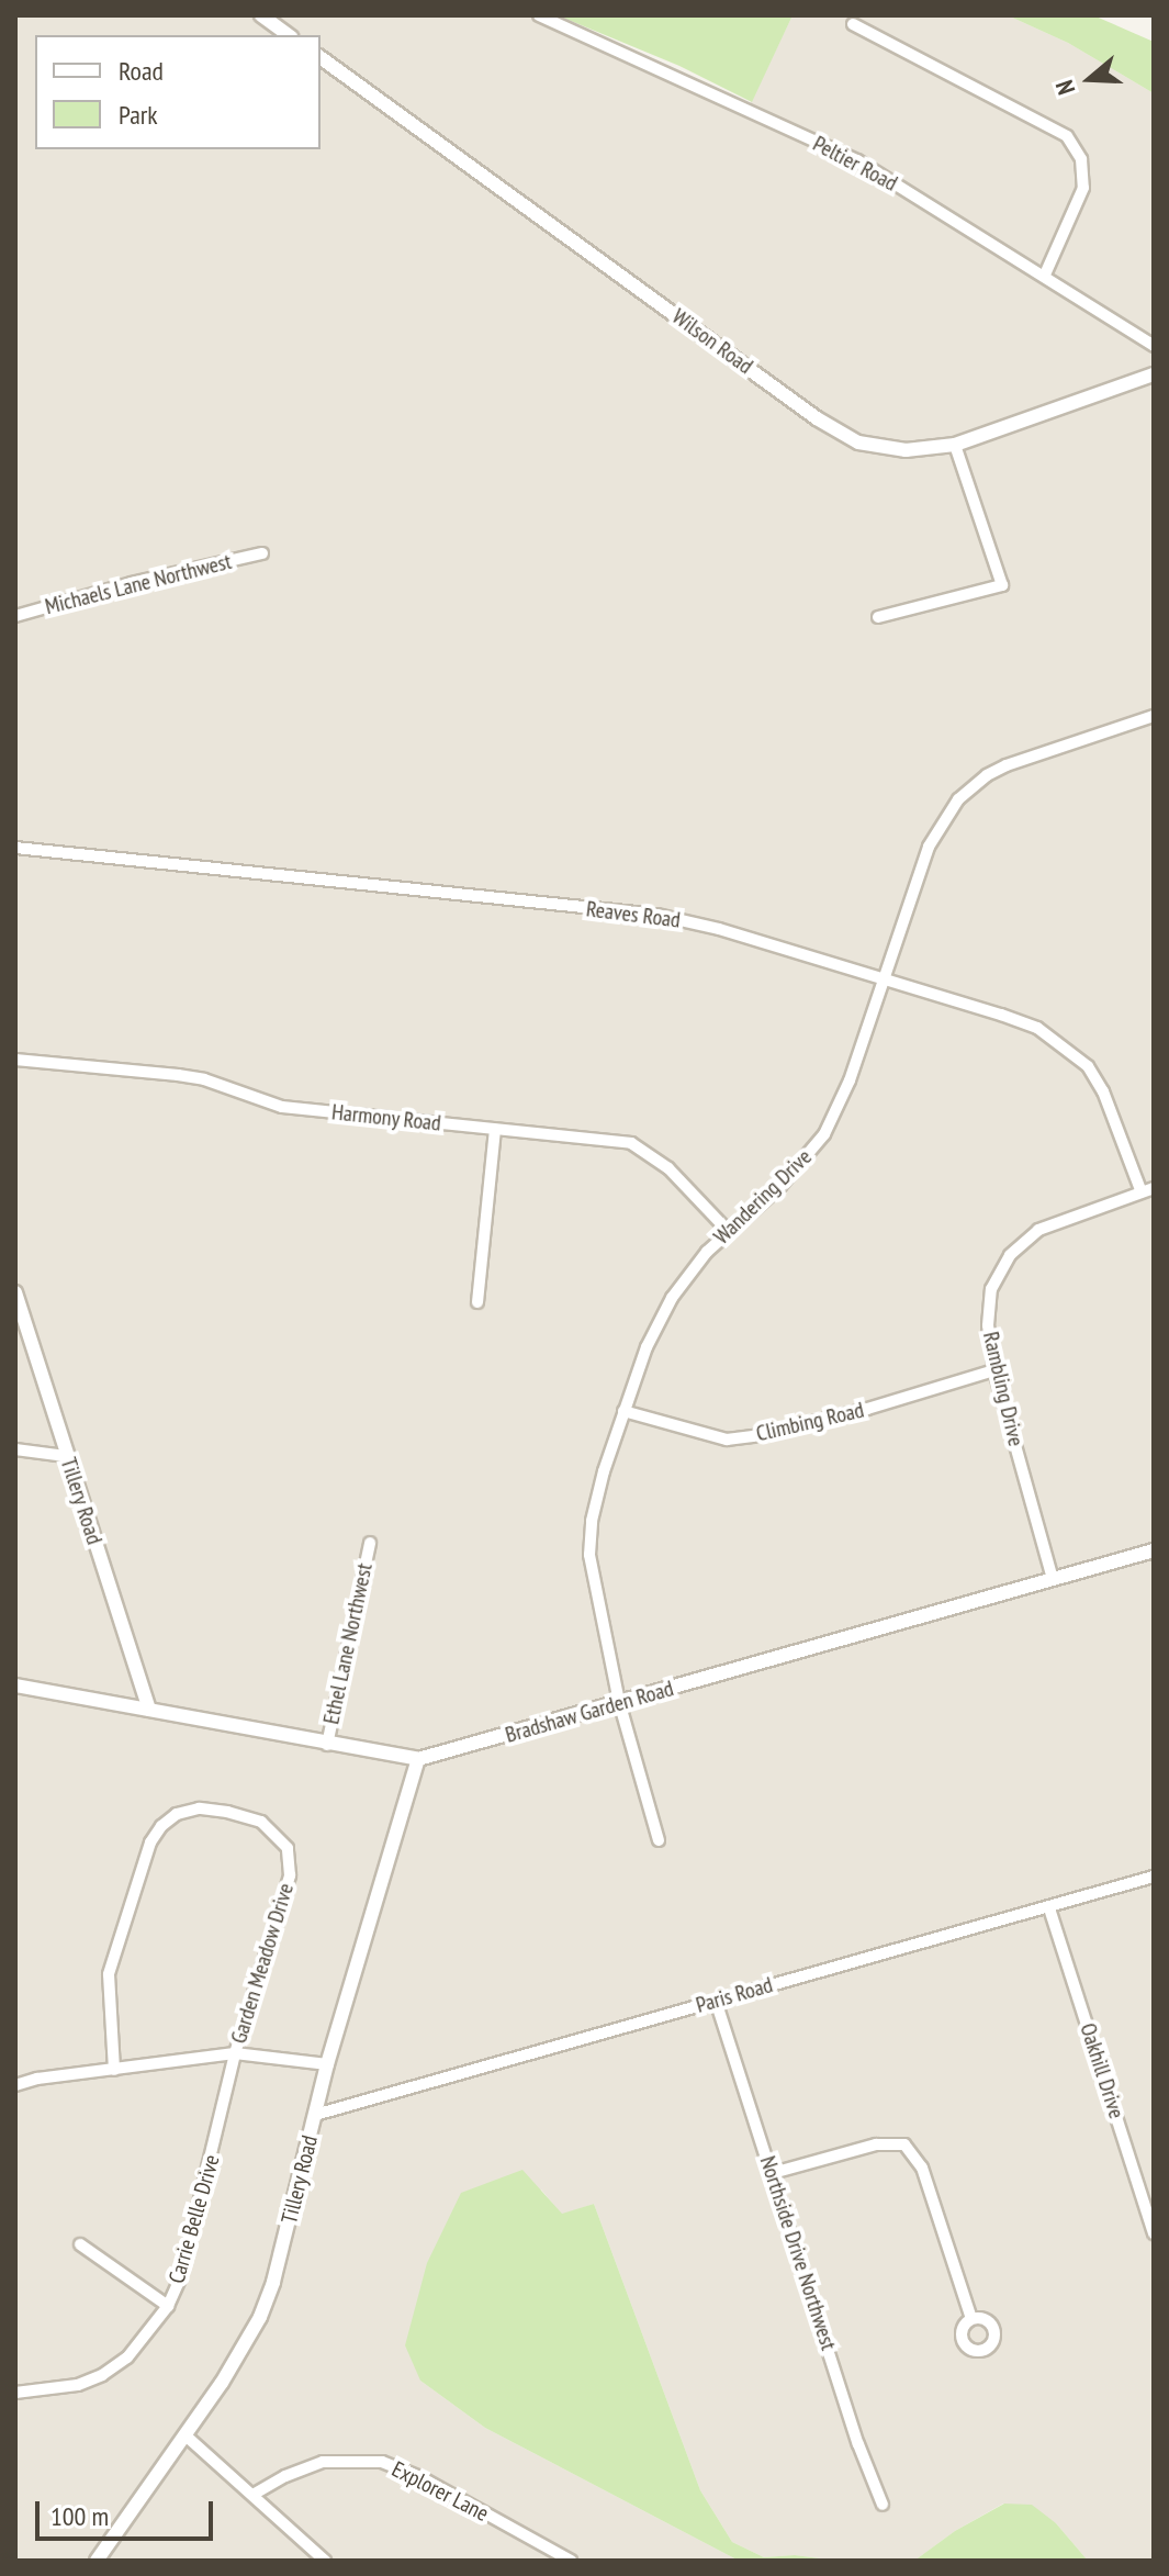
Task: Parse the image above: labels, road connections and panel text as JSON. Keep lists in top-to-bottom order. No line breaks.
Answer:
{"streets":{"street":["Peltier Road","Wilson Road","Michaels Lane Northwest","Reaves Road","Harmony Road","Wandering Drive","Rambling Drive","Climbing Road","Tillery Road","Ethel Lane Northwest","Bradshaw Garden Road","Garden Meadow Drive","Paris Road","Oakhill Drive","Carrie Belle Drive","Northside Drive Northwest","Explorer Lane"]},"crossings":[["Reaves Road","Wandering Drive"],["Reaves Road","Rambling Drive"],["Harmony Road","Wandering Drive"],["Wandering Drive","Climbing Road"],["Wandering Drive","Bradshaw Garden Road"],["Rambling Drive","Climbing Road"],["Rambling Drive","Bradshaw Garden Road"],["Tillery Road","Bradshaw Garden Road"],["Tillery Road","Paris Road"],["Ethel Lane Northwest","Bradshaw Garden Road"],["Garden Meadow Drive","Carrie Belle Drive"],["Paris Road","Oakhill Drive"],["Paris Road","Northside Drive Northwest"]],"legend":["Road","Park"],"scale_bar":"100 m","north":"left"}
